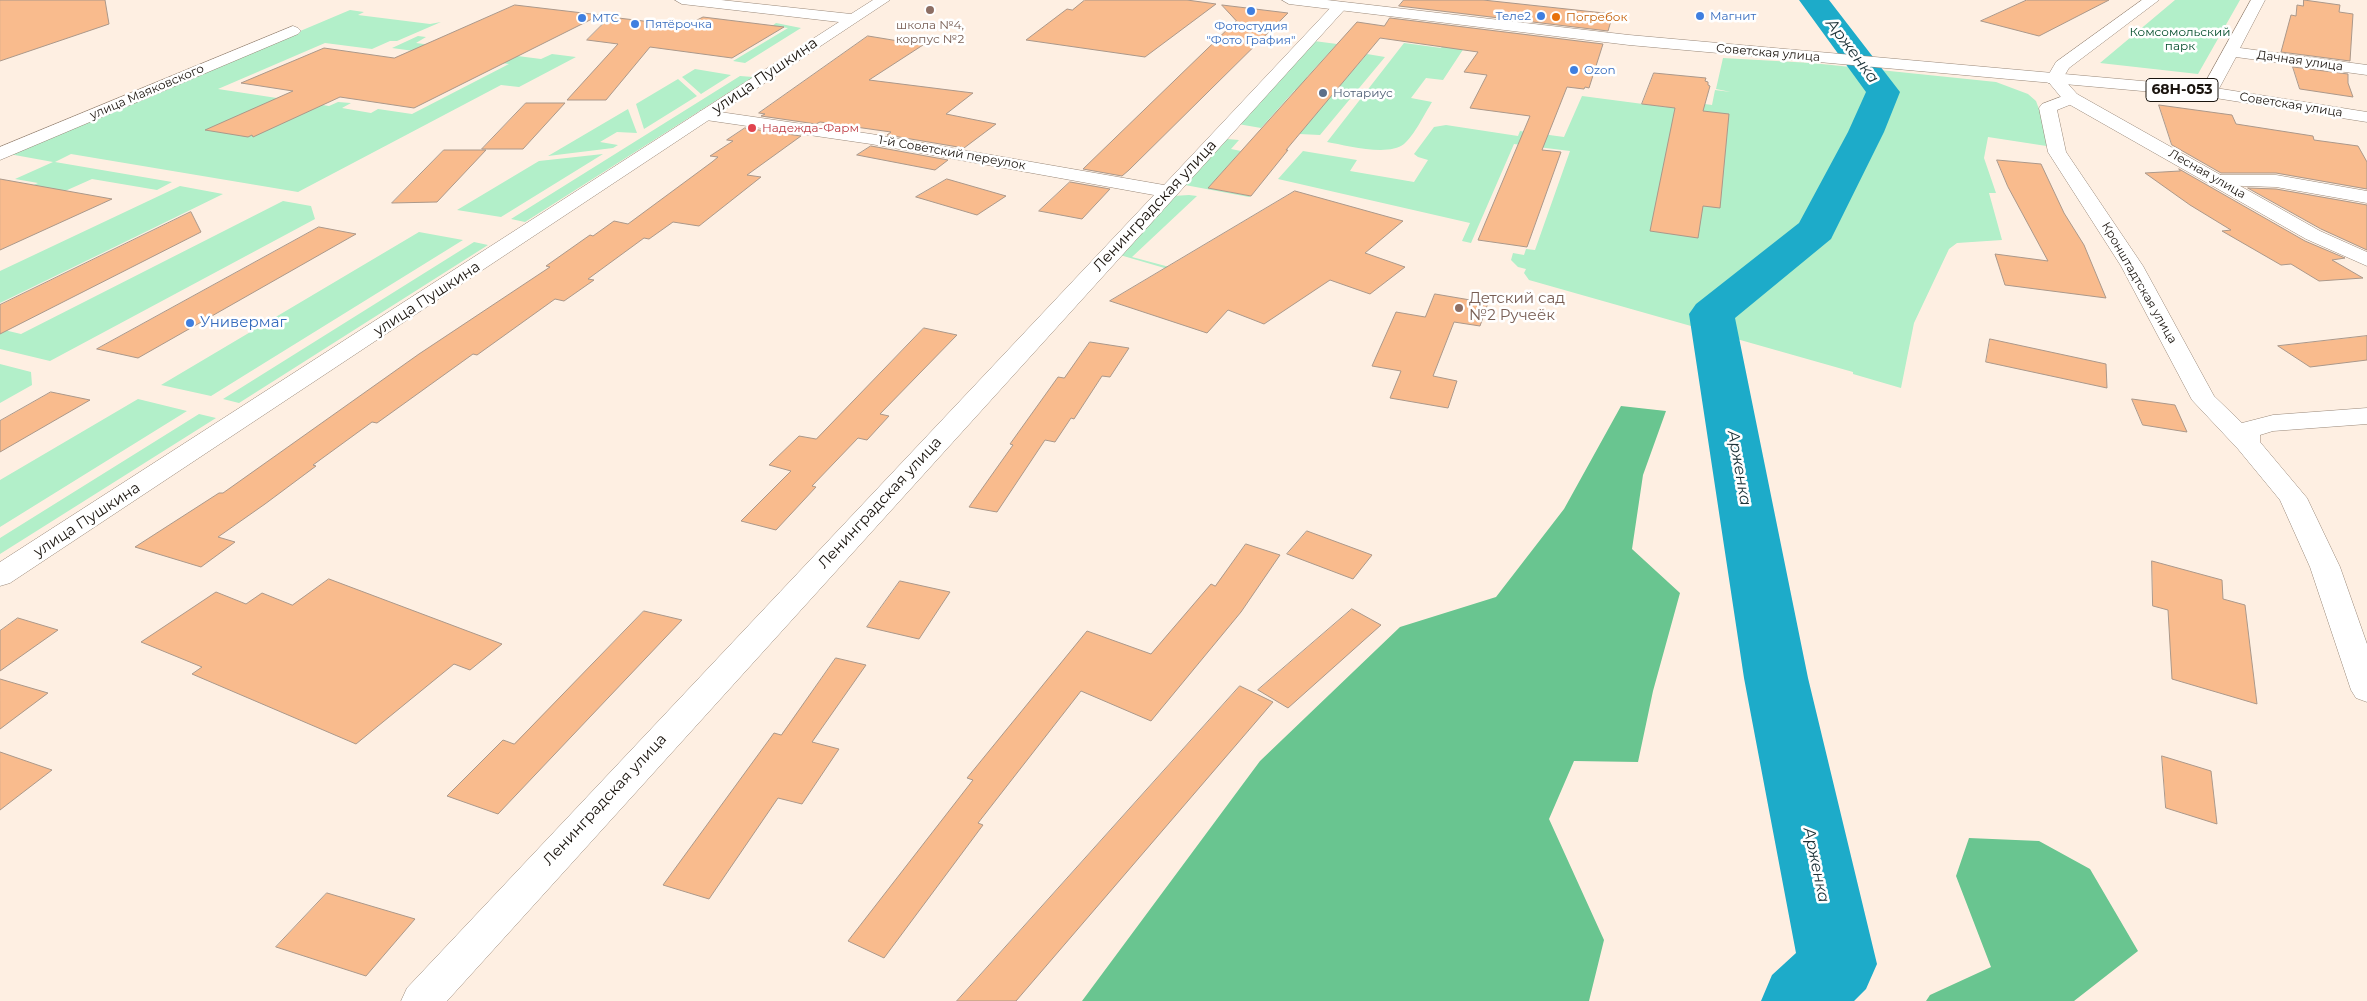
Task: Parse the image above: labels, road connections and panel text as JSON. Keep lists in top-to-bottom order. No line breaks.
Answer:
{"streets":{"street":["Советская улица","Дачная улица","улица Пушкина","68Н-053","улица Маяковского","1-й Советский переулок","Лесная улица","Ленинградская улица","Кронштадтская улица"]},"crossings":[["Советская улица","Лесная улица"],["Советская улица","Ленинградская улица"],["улица Пушкина","1-й Советский переулок"],["1-й Советский переулок","Ленинградская улица"],["Лесная улица","Кронштадтская улица"]],"water":["Арженка"],"parks":["Комсомольский парк"],"places":["школа №4, корпус №2","Фотостудия \"Фото Графия\"","Теле2","Магнит","Погребок","МТС","Пятёрочка","Ozon","Нотариус","Надежда-Фарм","Детский сад №2 Ручеёк","Универмаг"]}
